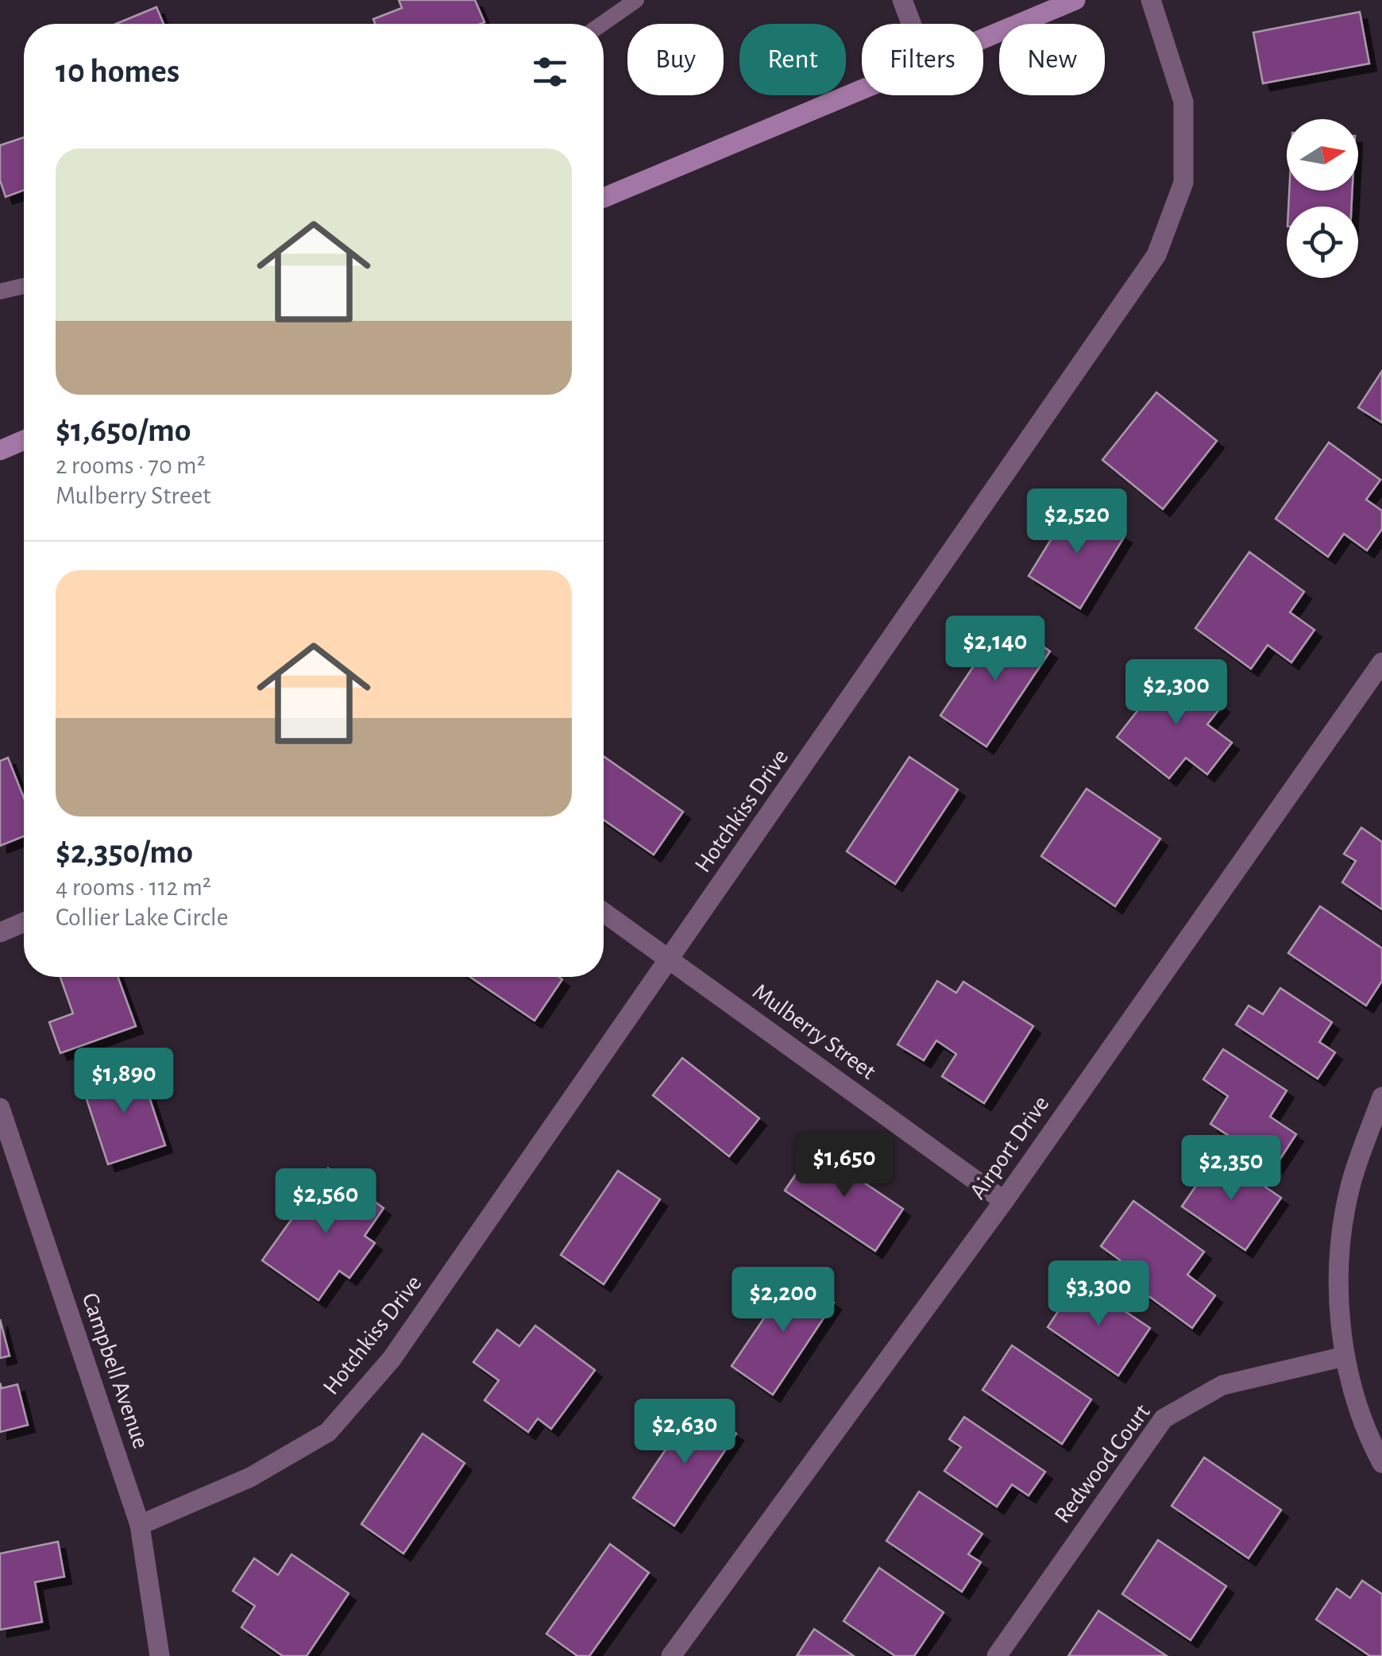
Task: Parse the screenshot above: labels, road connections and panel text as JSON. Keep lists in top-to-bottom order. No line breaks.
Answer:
{"streets":{"street":["Hotchkiss Drive","Mulberry Street","Airport Drive","Campbell Avenue","Redwood Court"]},"crossings":[["Hotchkiss Drive","Mulberry Street"],["Hotchkiss Drive","Campbell Avenue"],["Mulberry Street","Airport Drive"]],"north":"right","page":{"chip":["Buy","Rent","Filters","New"],"heading":"10 homes","list":[{"name":"$1,650/mo","note":"2 rooms · 70 m² · Mulberry Street"},{"name":"$2,350/mo","note":"4 rooms · 112 m² · Collier Lake Circle"}],"price":["$2,520","$2,140","$2,300","$1,890","$1,650","$2,350","$2,560","$3,300","$2,200","$2,630"]}}
